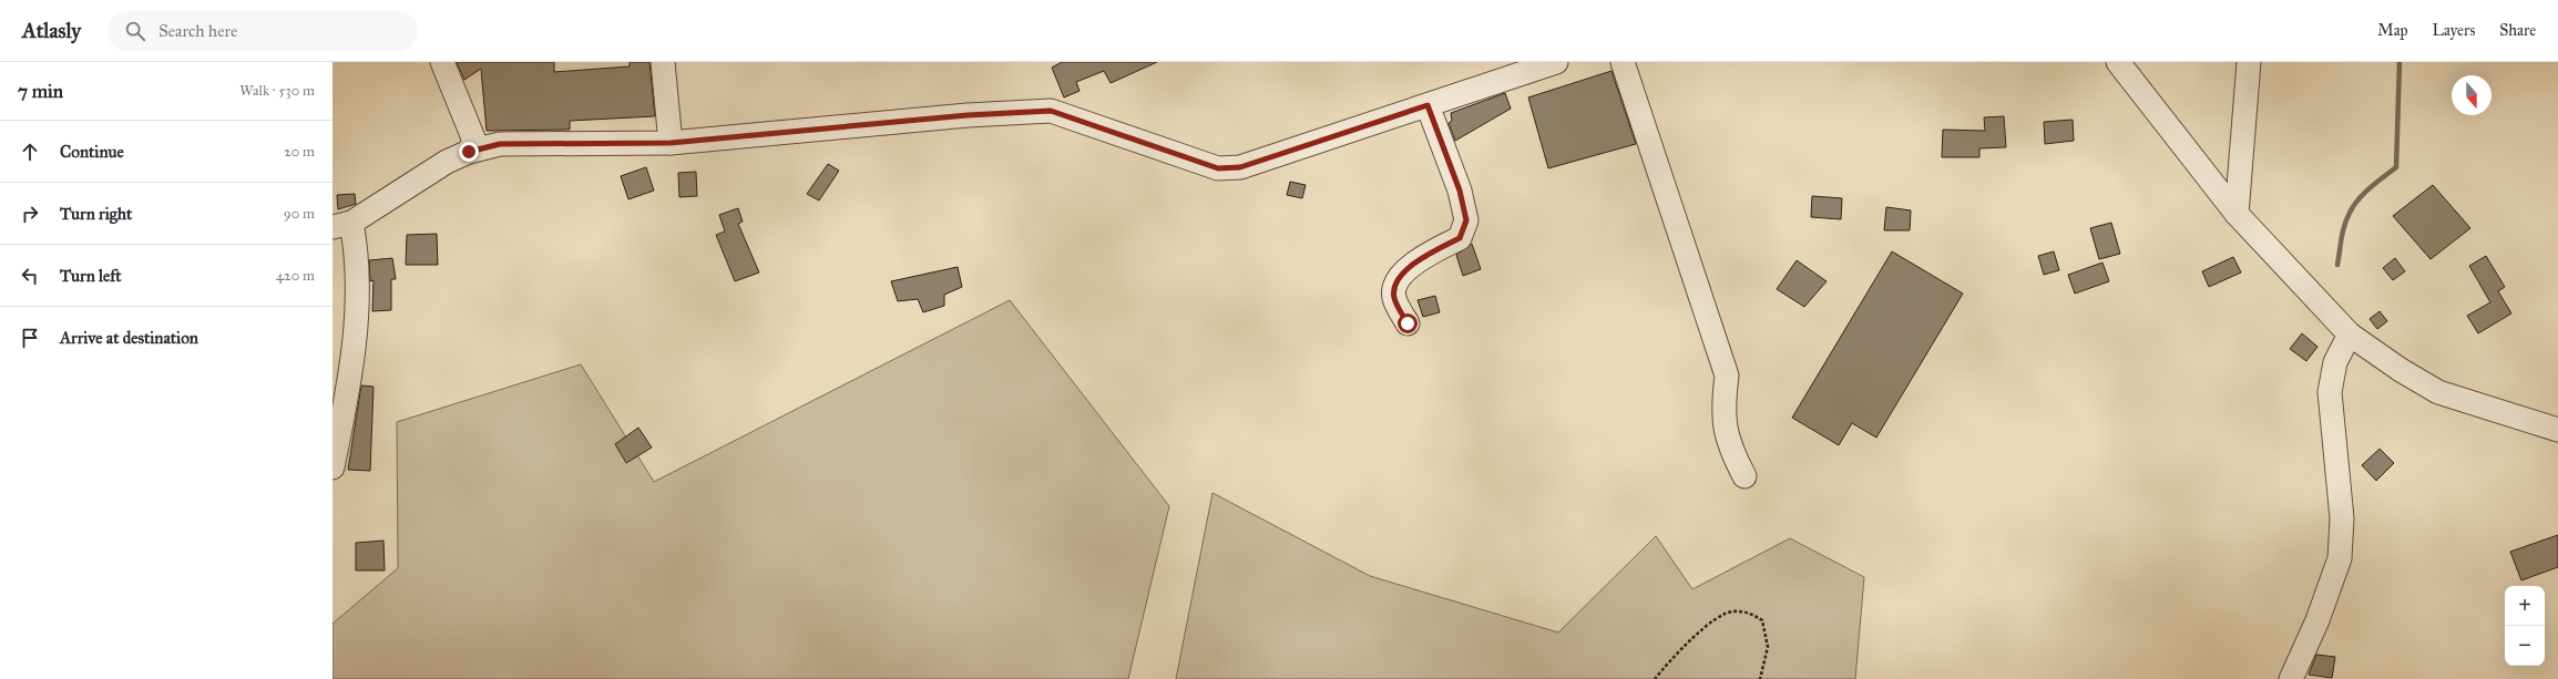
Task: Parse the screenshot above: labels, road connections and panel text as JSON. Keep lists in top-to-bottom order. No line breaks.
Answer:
{"north":"bottom","page":{"header":"Atlasly","search":"Search here","nav":["Map","Layers","Share"],"heading":["7 min","Walk · 530 m"],"list":[["Continue","20 m"],["Turn right","90 m"],["Turn left","420 m"],"Arrive at destination"],"map_buttons":["+","−"]}}
